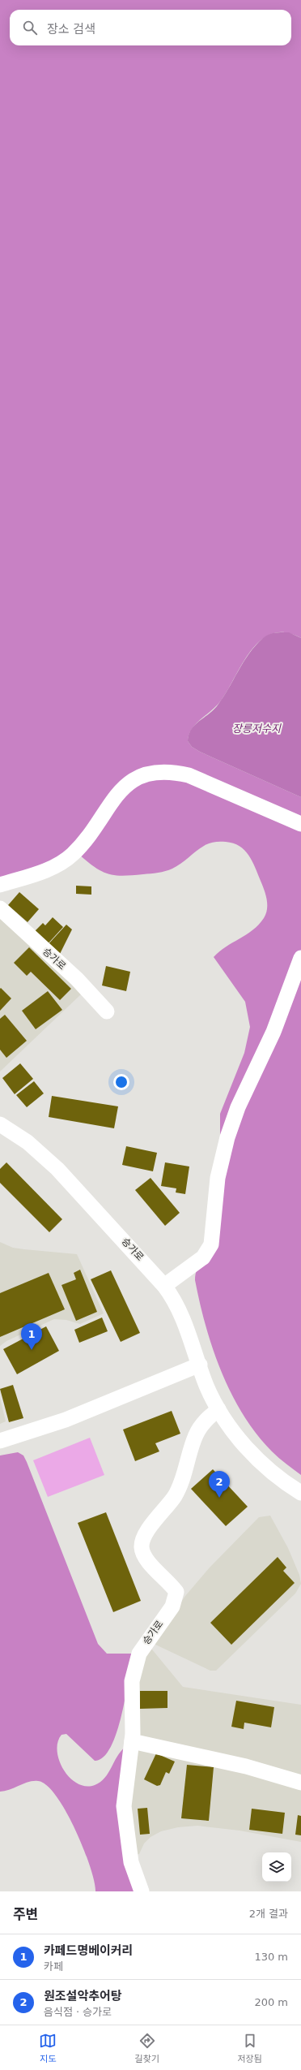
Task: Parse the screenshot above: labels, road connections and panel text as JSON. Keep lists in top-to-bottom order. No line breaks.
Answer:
{"streets":{"street":["승가로"]},"water":["장릉저수지"],"page":{"search":"장소 검색","pins":["1","2"],"heading":["주변","2개 결과"],"list":[{"mark":"1","name":"카페드명베이커리","note":"카페","value":"130 m"},{"mark":"2","name":"원조설악추어탕","note":"음식점 · 승가로","value":"200 m"}],"nav":["지도","길찾기","저장됨"]}}
